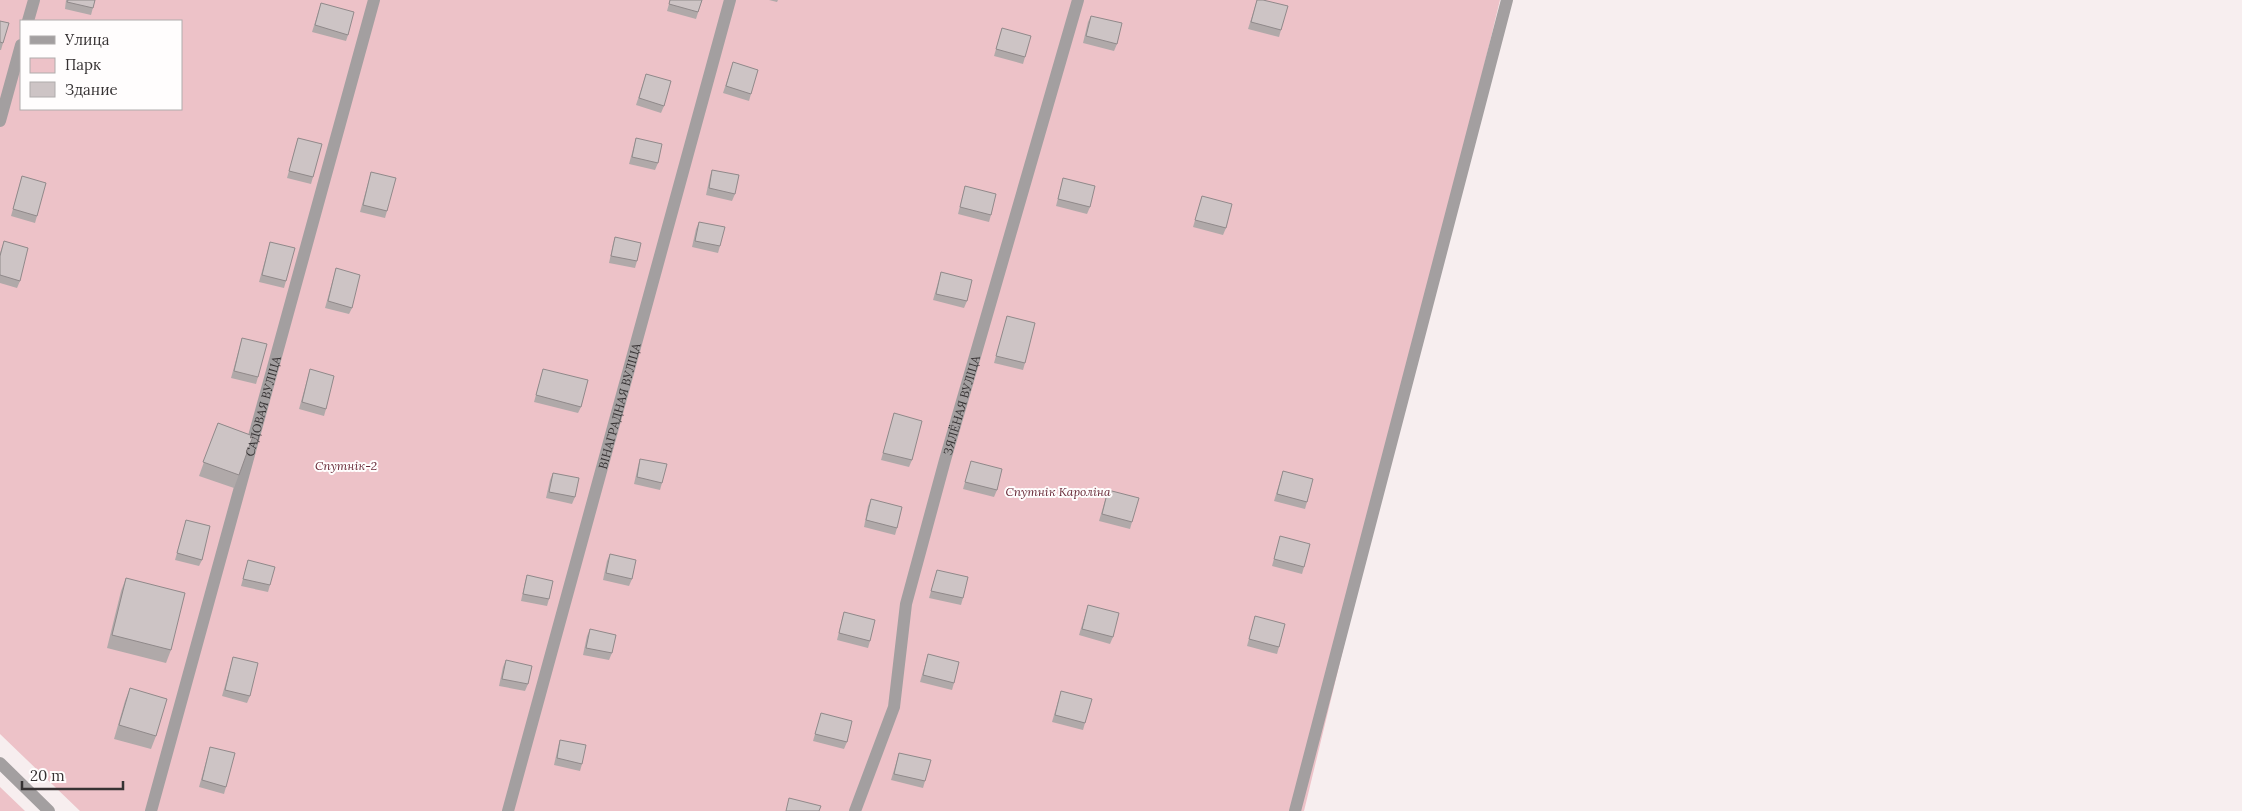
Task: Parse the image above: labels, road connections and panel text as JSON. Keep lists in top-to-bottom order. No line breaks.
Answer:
{"streets":{"street":["ЗЯЛЁНАЯ ВУЛІЦА","САДОВАЯ ВУЛІЦА","ВІНАГРАДНАЯ ВУЛІЦА"]},"parks":["Спутнік-2","Спутнік Кароліна"],"legend":["Улица","Парк","Здание"],"scale_bar":"20 m"}
